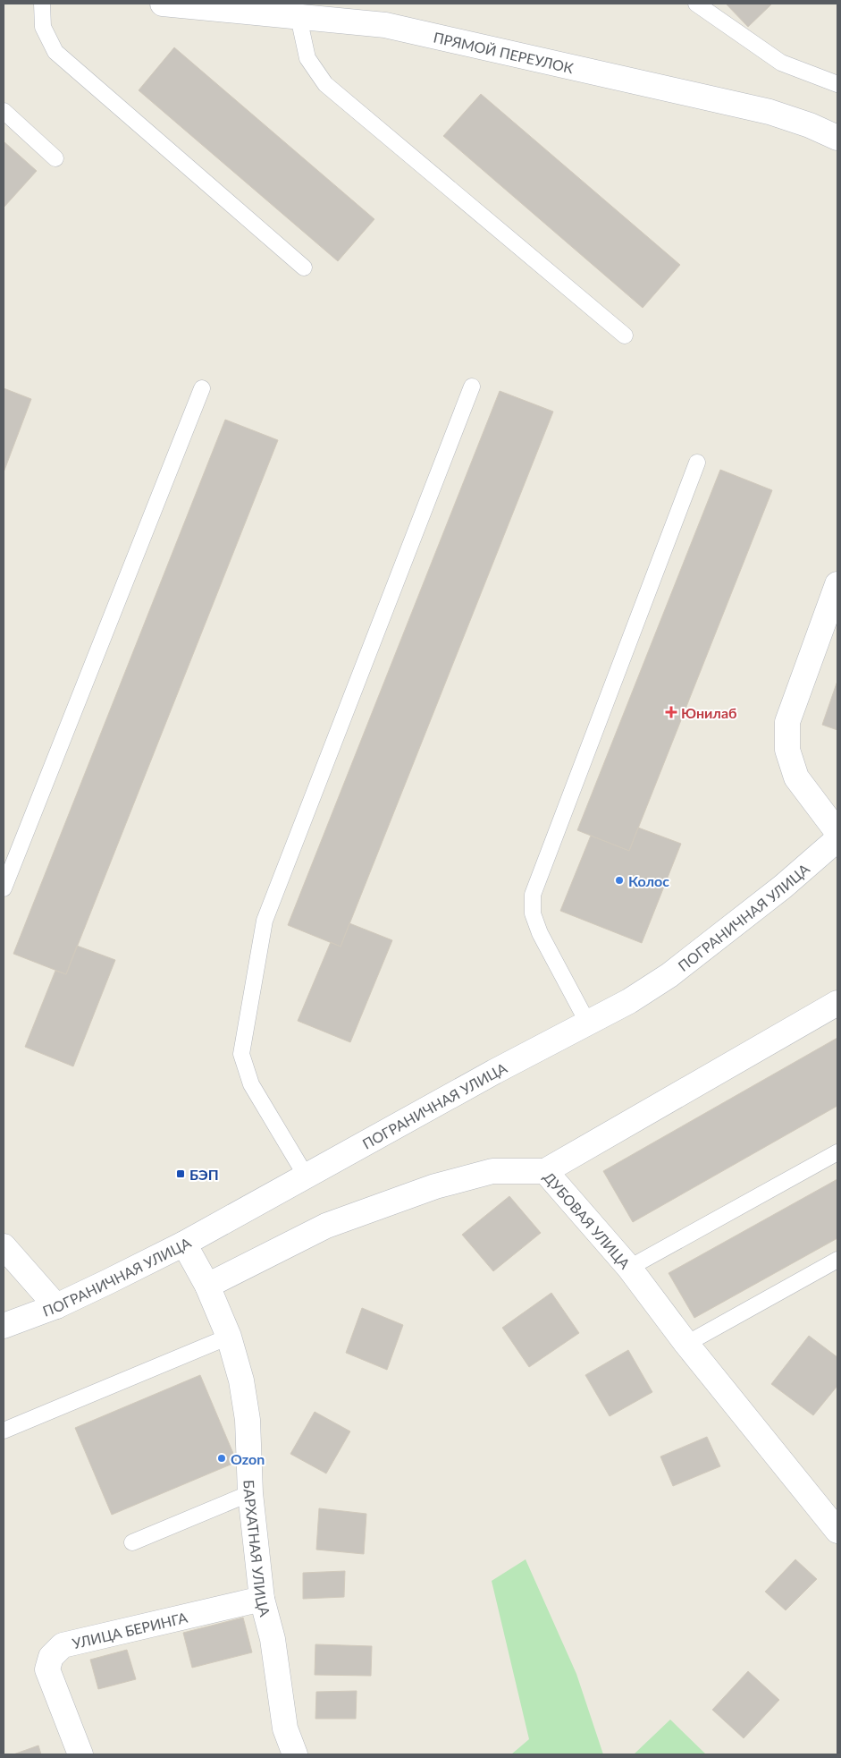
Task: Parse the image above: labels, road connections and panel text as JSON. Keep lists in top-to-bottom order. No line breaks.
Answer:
{"streets":{"street":["ПРЯМОЙ ПЕРЕУЛОК","ПОГРАНИЧНАЯ УЛИЦА","ДУБОВАЯ УЛИЦА","БАРХАТНАЯ УЛИЦА","УЛИЦА БЕРИНГА"]},"crossings":[["ПОГРАНИЧНАЯ УЛИЦА","БАРХАТНАЯ УЛИЦА"],["ДУБОВАЯ УЛИЦА","БАРХАТНАЯ УЛИЦА"],["БАРХАТНАЯ УЛИЦА","УЛИЦА БЕРИНГА"]],"places":{"health":["Юнилаб"],"other":["Колос","Ozon"],"transit":["БЭП"]}}
